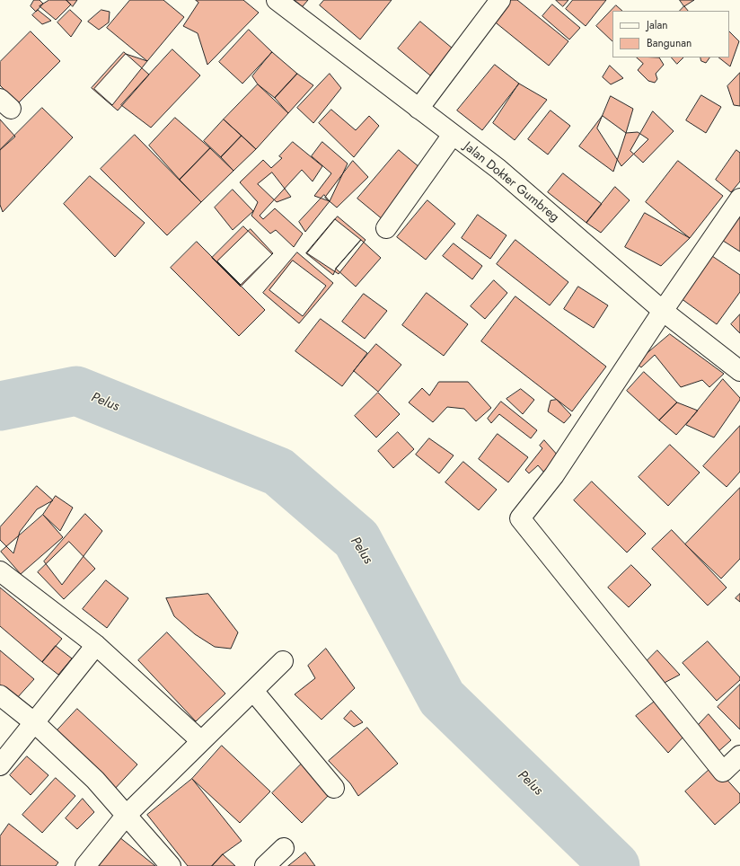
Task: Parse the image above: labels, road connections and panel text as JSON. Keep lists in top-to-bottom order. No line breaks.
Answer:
{"streets":{"street":["Jalan Dokter Gumbreg"]},"water":["Pelus"],"legend":["Jalan","Bangunan"]}
